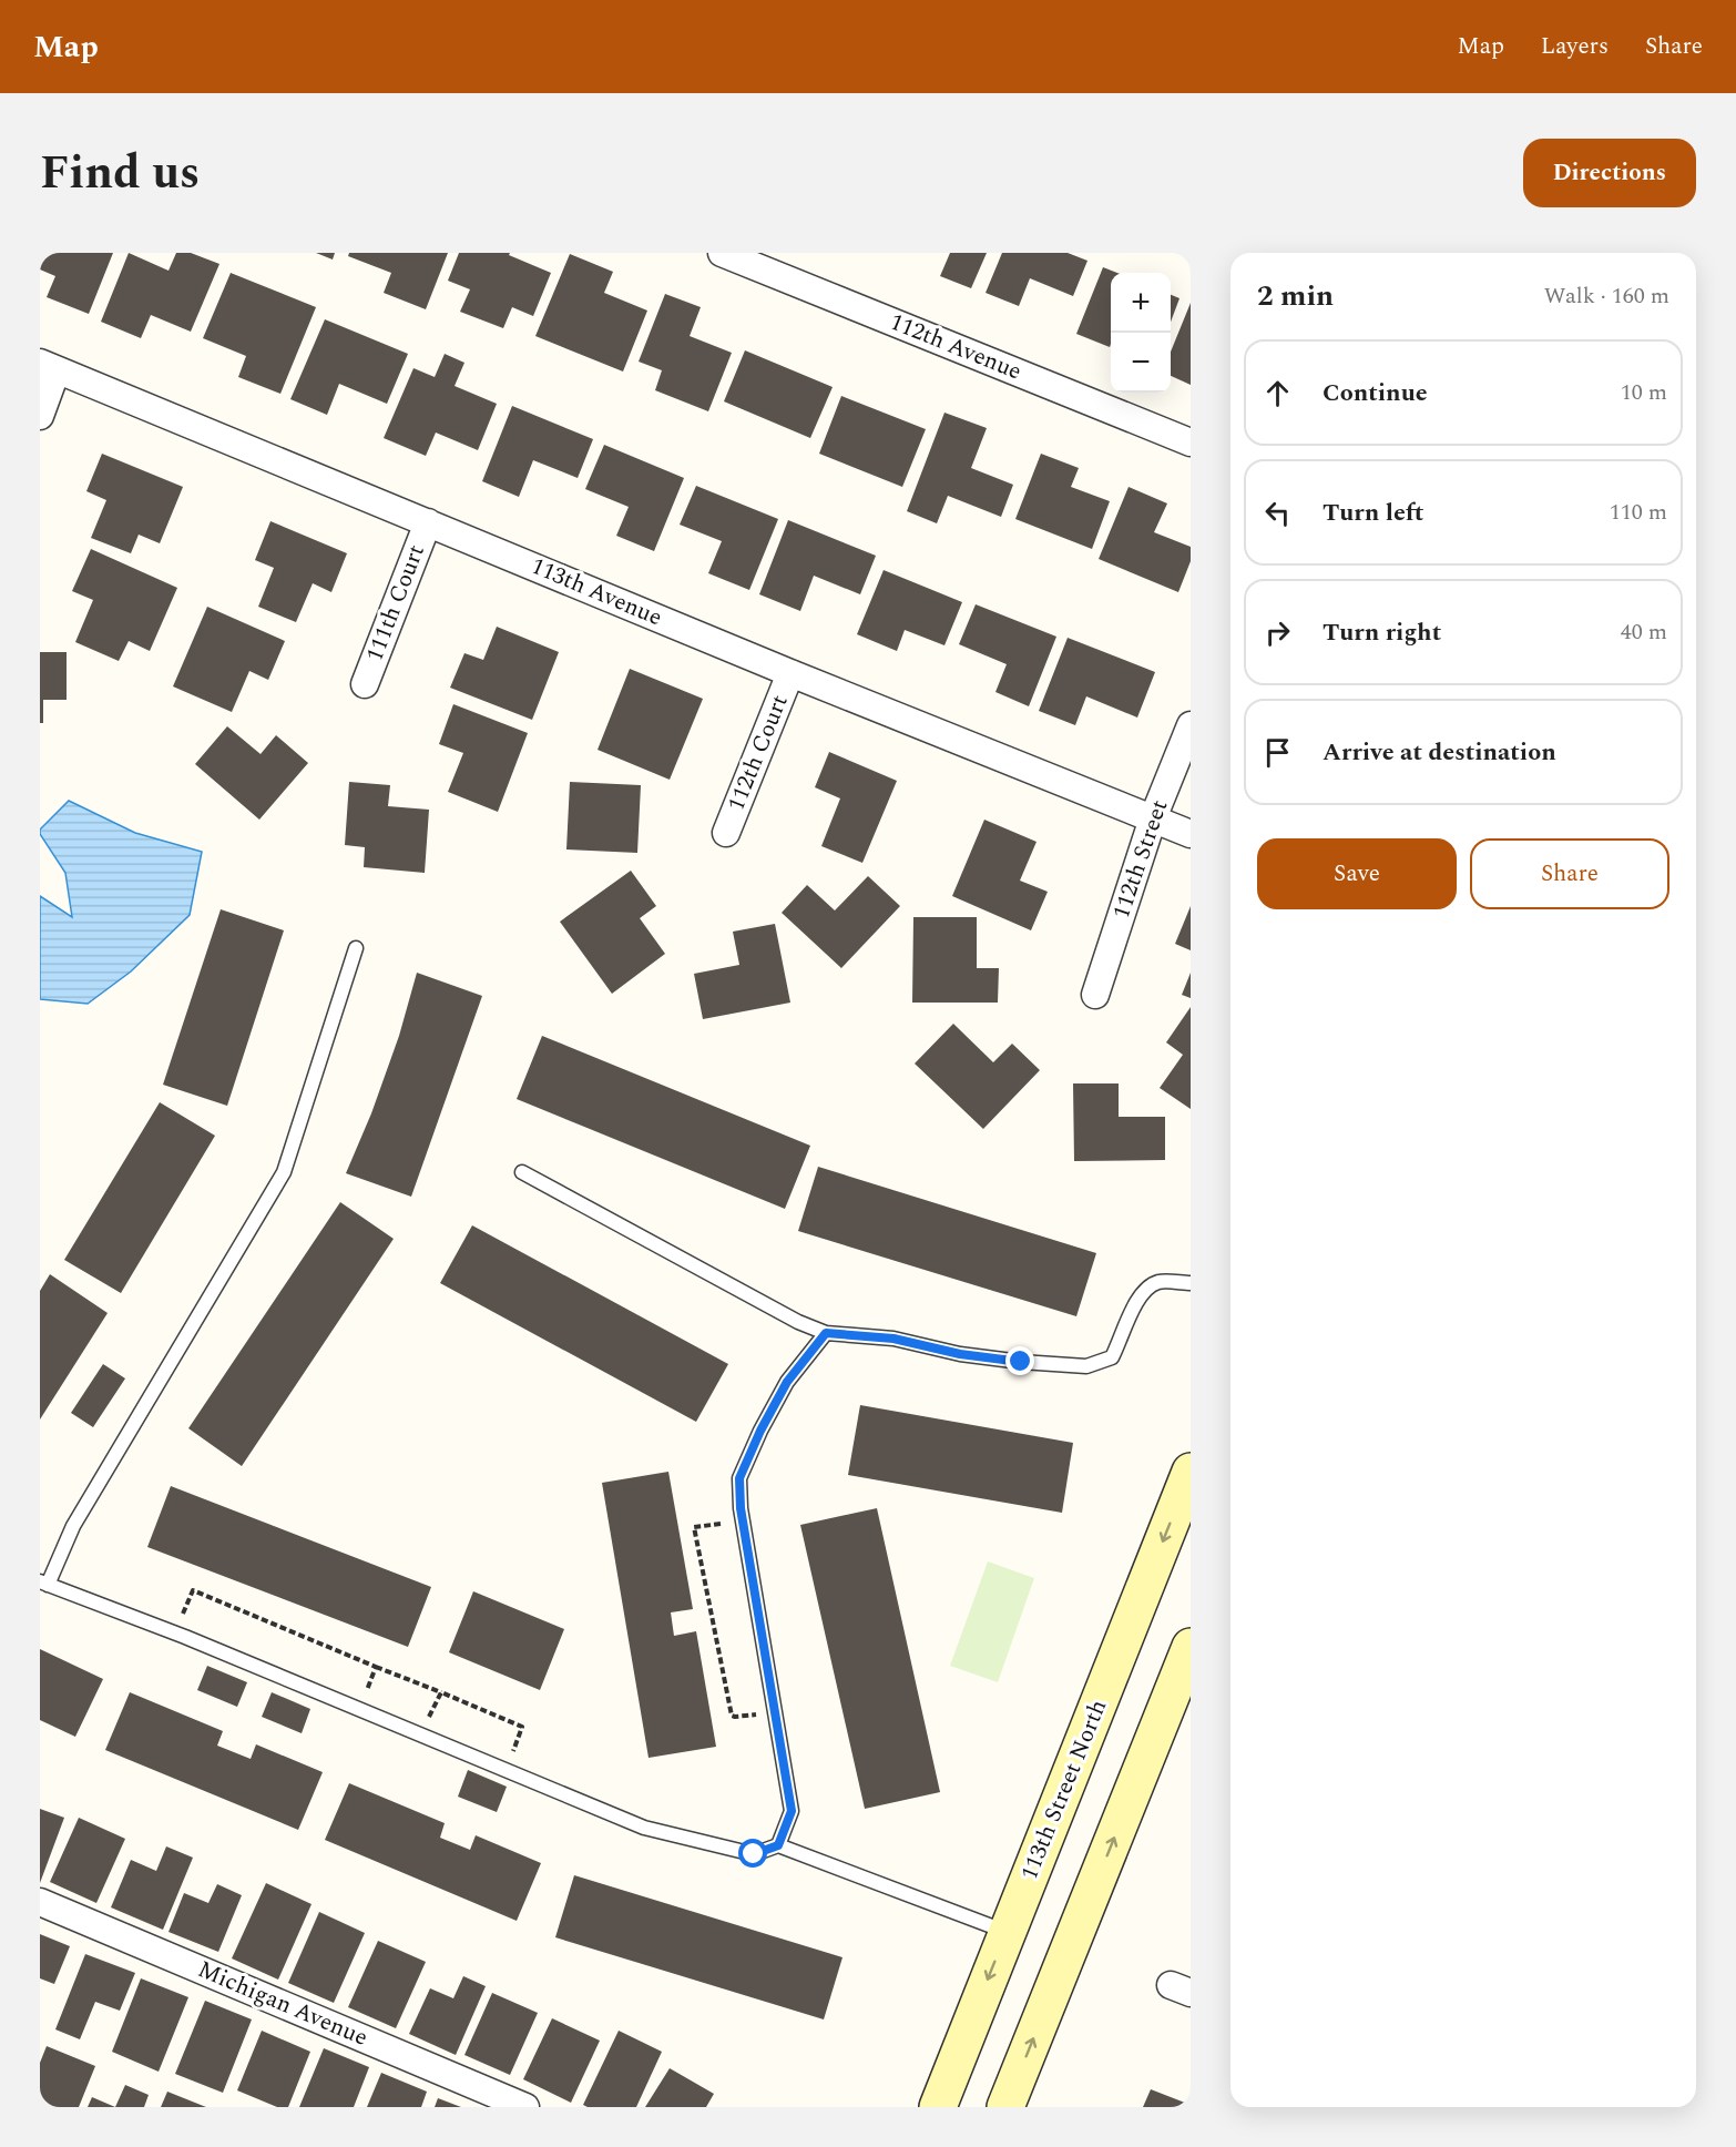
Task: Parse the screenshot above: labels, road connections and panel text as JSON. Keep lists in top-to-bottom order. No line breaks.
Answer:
{"streets":{"main road":["113th Street North"],"street":["112th Avenue","113th Avenue","111th Court","112th Court","112th Street","Michigan Avenue"]},"crossings":[["113th Avenue","111th Court"],["113th Avenue","112th Court"],["113th Avenue","112th Street"]],"page":{"header":"Map","nav":["Map","Layers","Share"],"title":"Find us","buttons":["Directions",["Save","Share"]],"heading":["2 min","Walk · 160 m"],"map_buttons":["+","−"],"list":[["Continue","10 m"],["Turn left","110 m"],["Turn right","40 m"],"Arrive at destination"]}}
